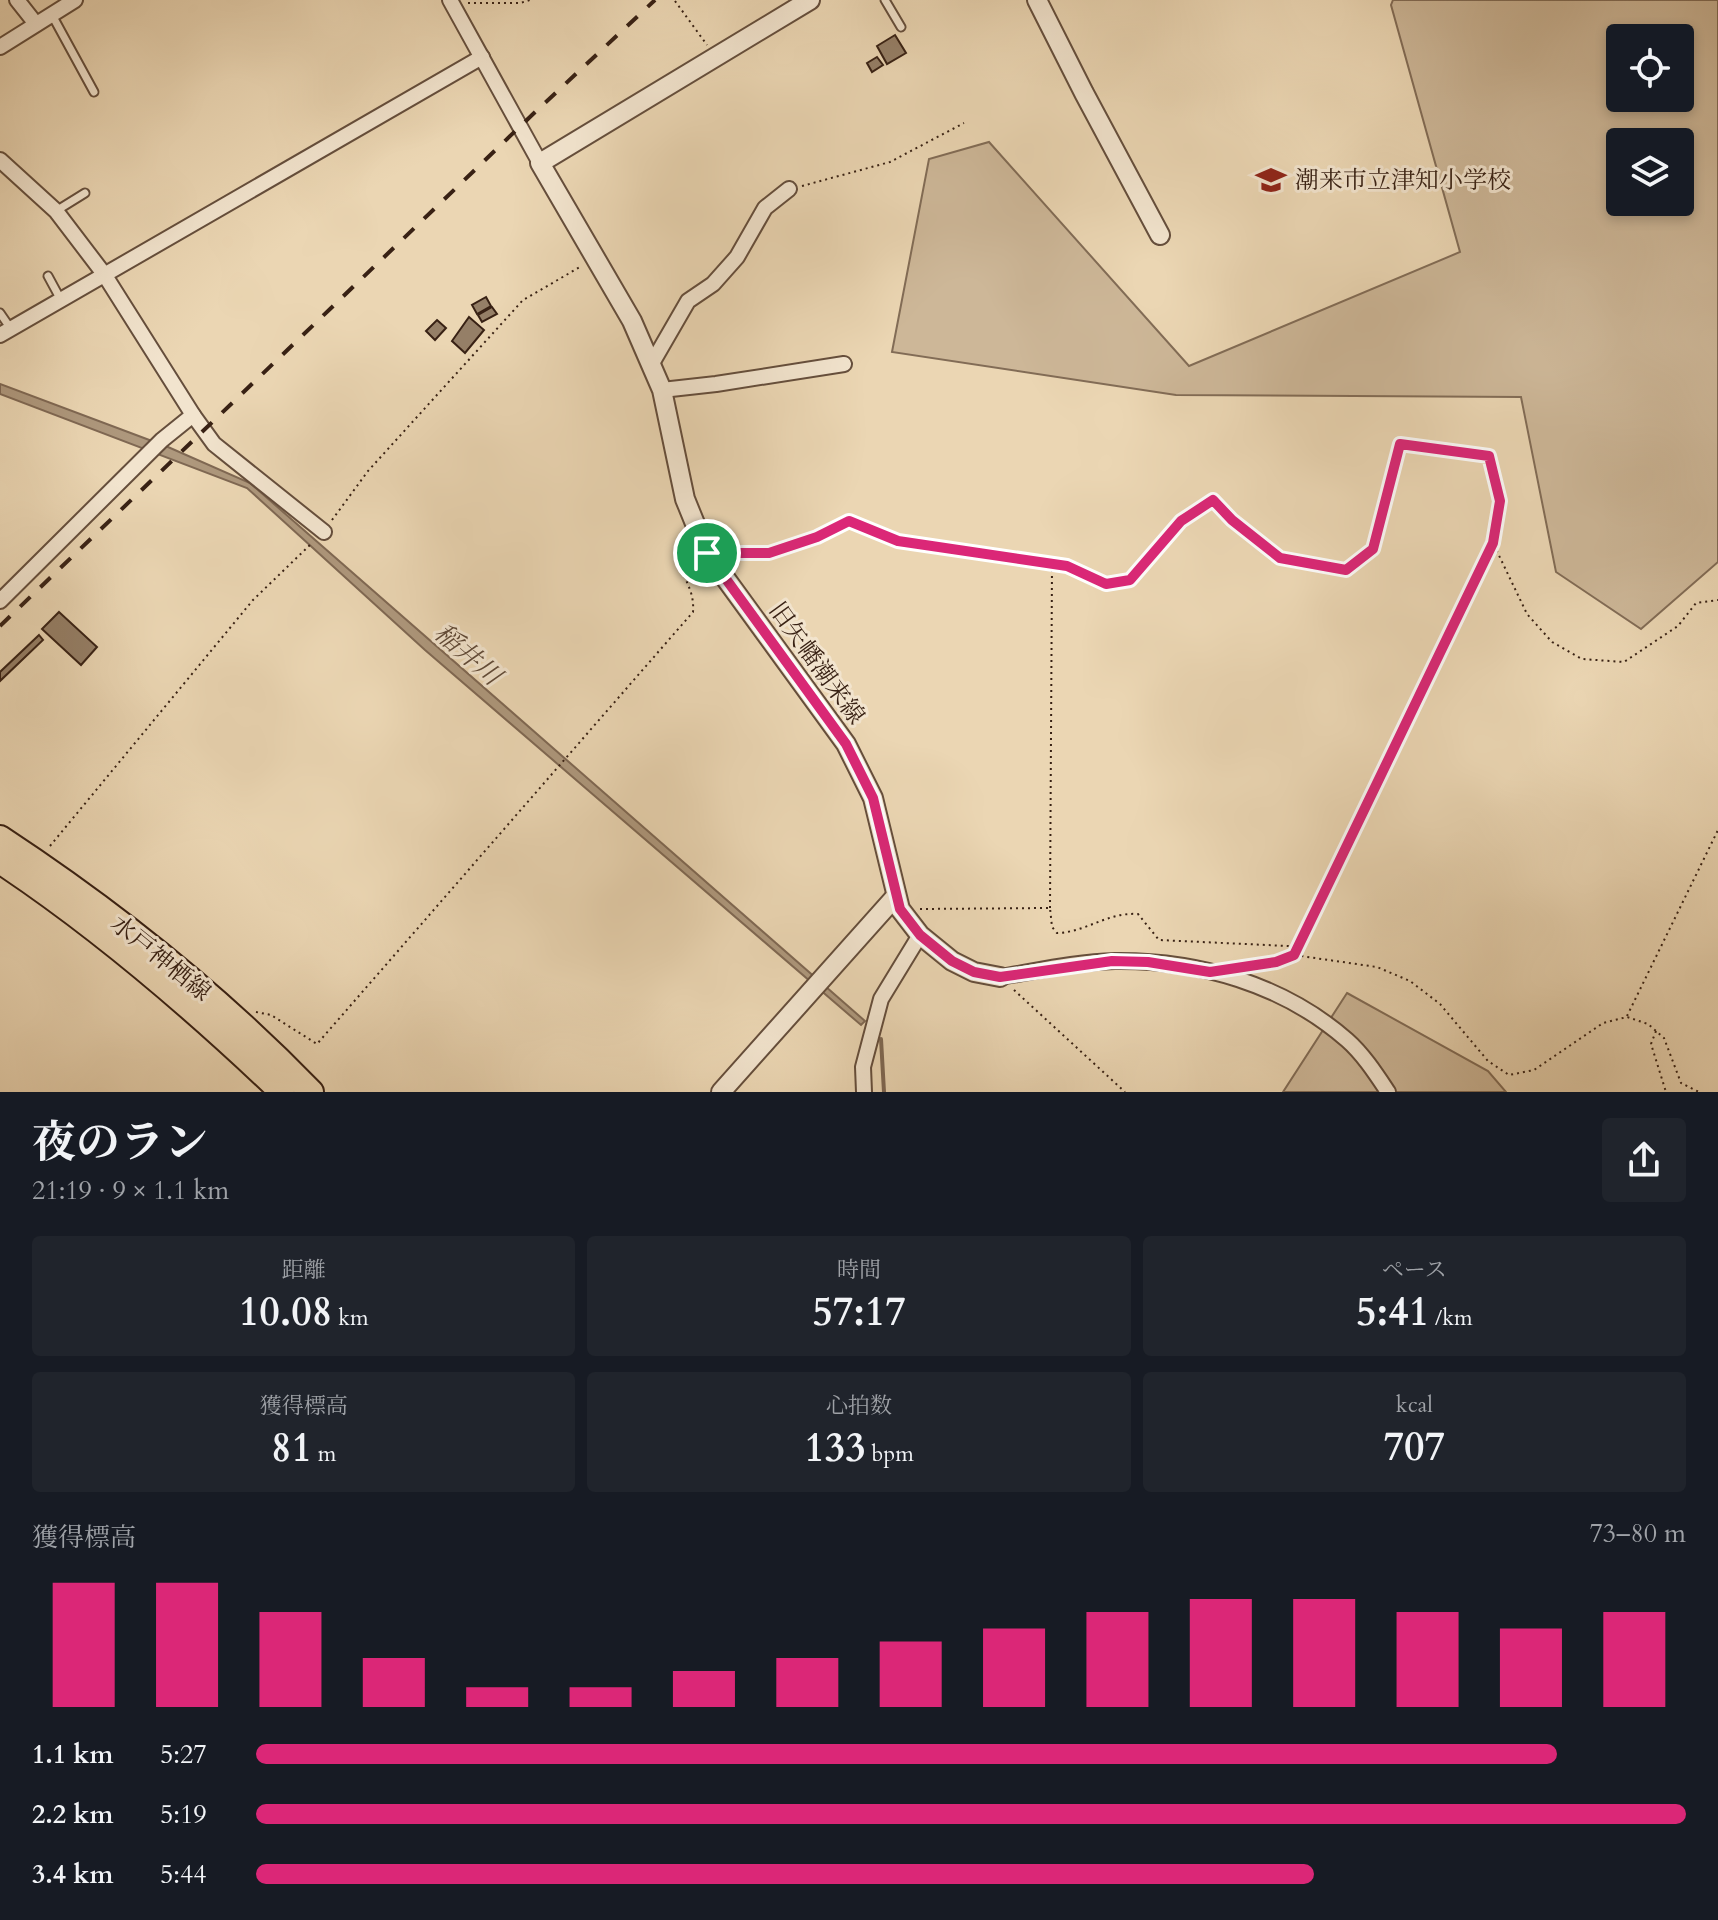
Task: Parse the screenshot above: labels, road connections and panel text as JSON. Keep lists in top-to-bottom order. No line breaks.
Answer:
{"streets":{"main road":["水戸神栖線"],"street":["旧矢幡潮来線"]},"water":["稲井川"],"places":{"school or university":["潮来市立津知小学校"]},"page":{"heading":["夜のラン","21:19 · 9 × 1.1 km"],"stats":[["距離","10.08 km"],["時間","57:17"],["ペース","5:41 /km"],["獲得標高","81 m"],["心拍数","133 bpm"],["kcal","707"]],"chart":["獲得標高","73–80 m"],"list":[{"name":"1.1 km","note":"5:27"},{"name":"2.2 km","note":"5:19"},{"name":"3.4 km","note":"5:44"}]}}
